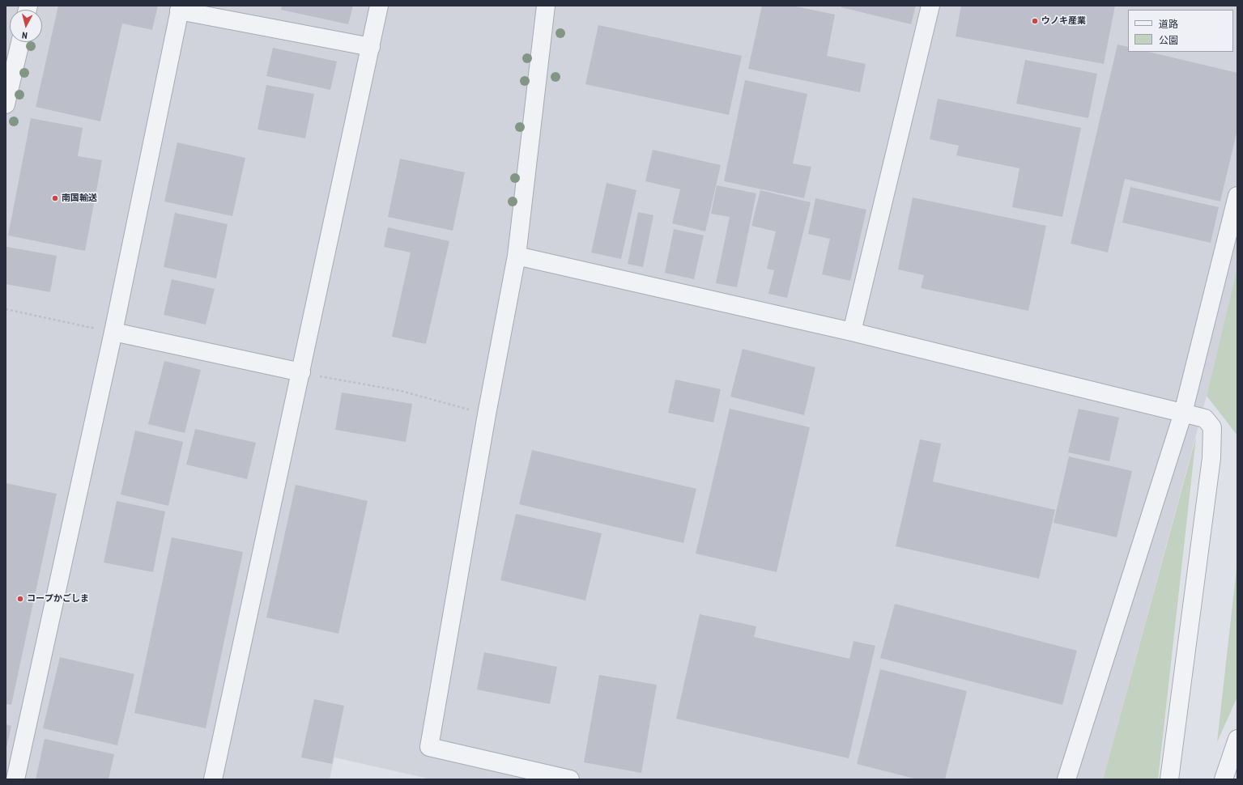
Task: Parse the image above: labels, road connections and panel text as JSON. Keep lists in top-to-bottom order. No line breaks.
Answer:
{"places":["ウノキ産業","南国輸送","コープかごしま"],"legend":["道路","公園"],"north":"bottom"}
